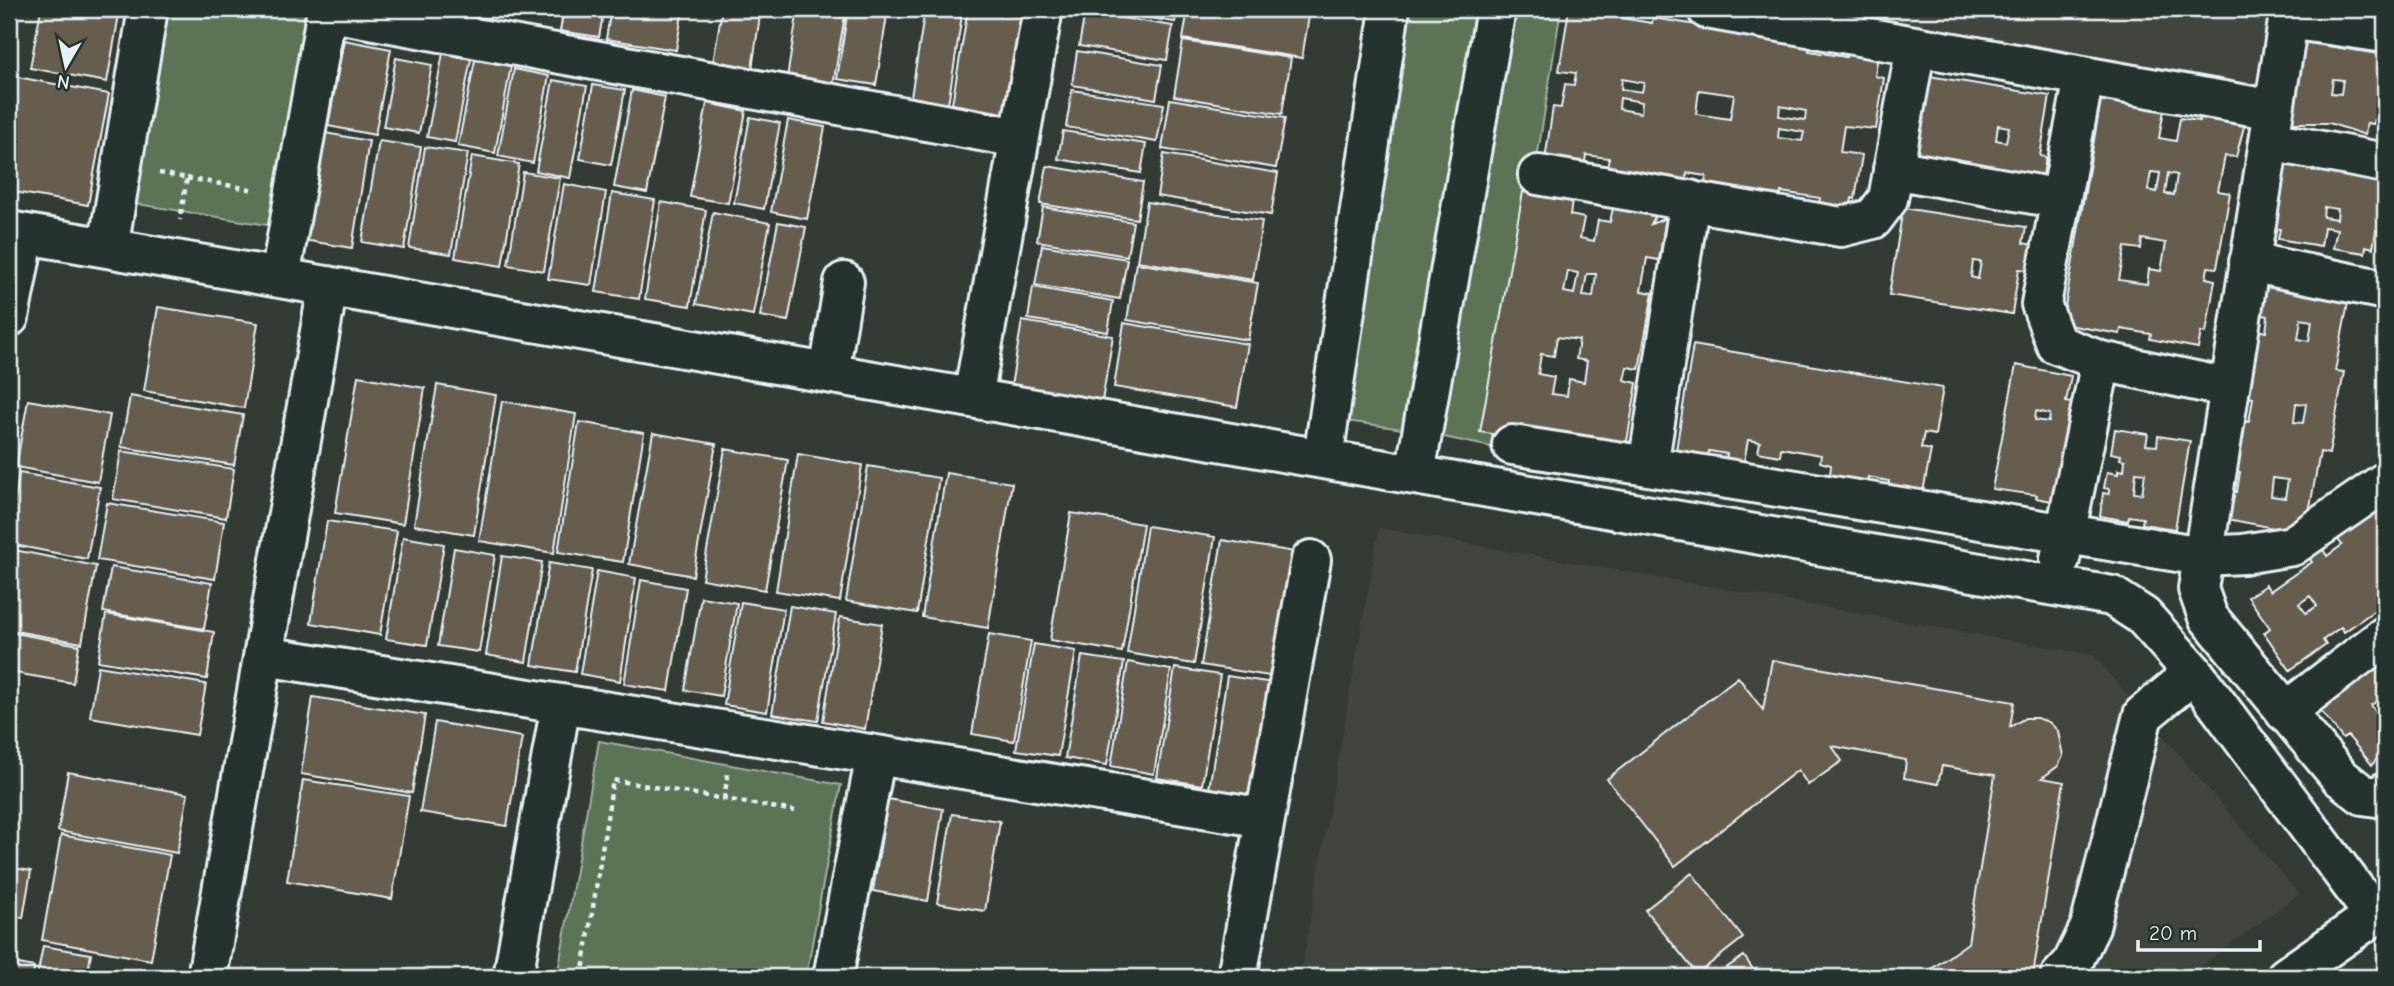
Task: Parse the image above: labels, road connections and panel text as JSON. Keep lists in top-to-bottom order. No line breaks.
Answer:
{"scale_bar":"20 m","north":"bottom"}
